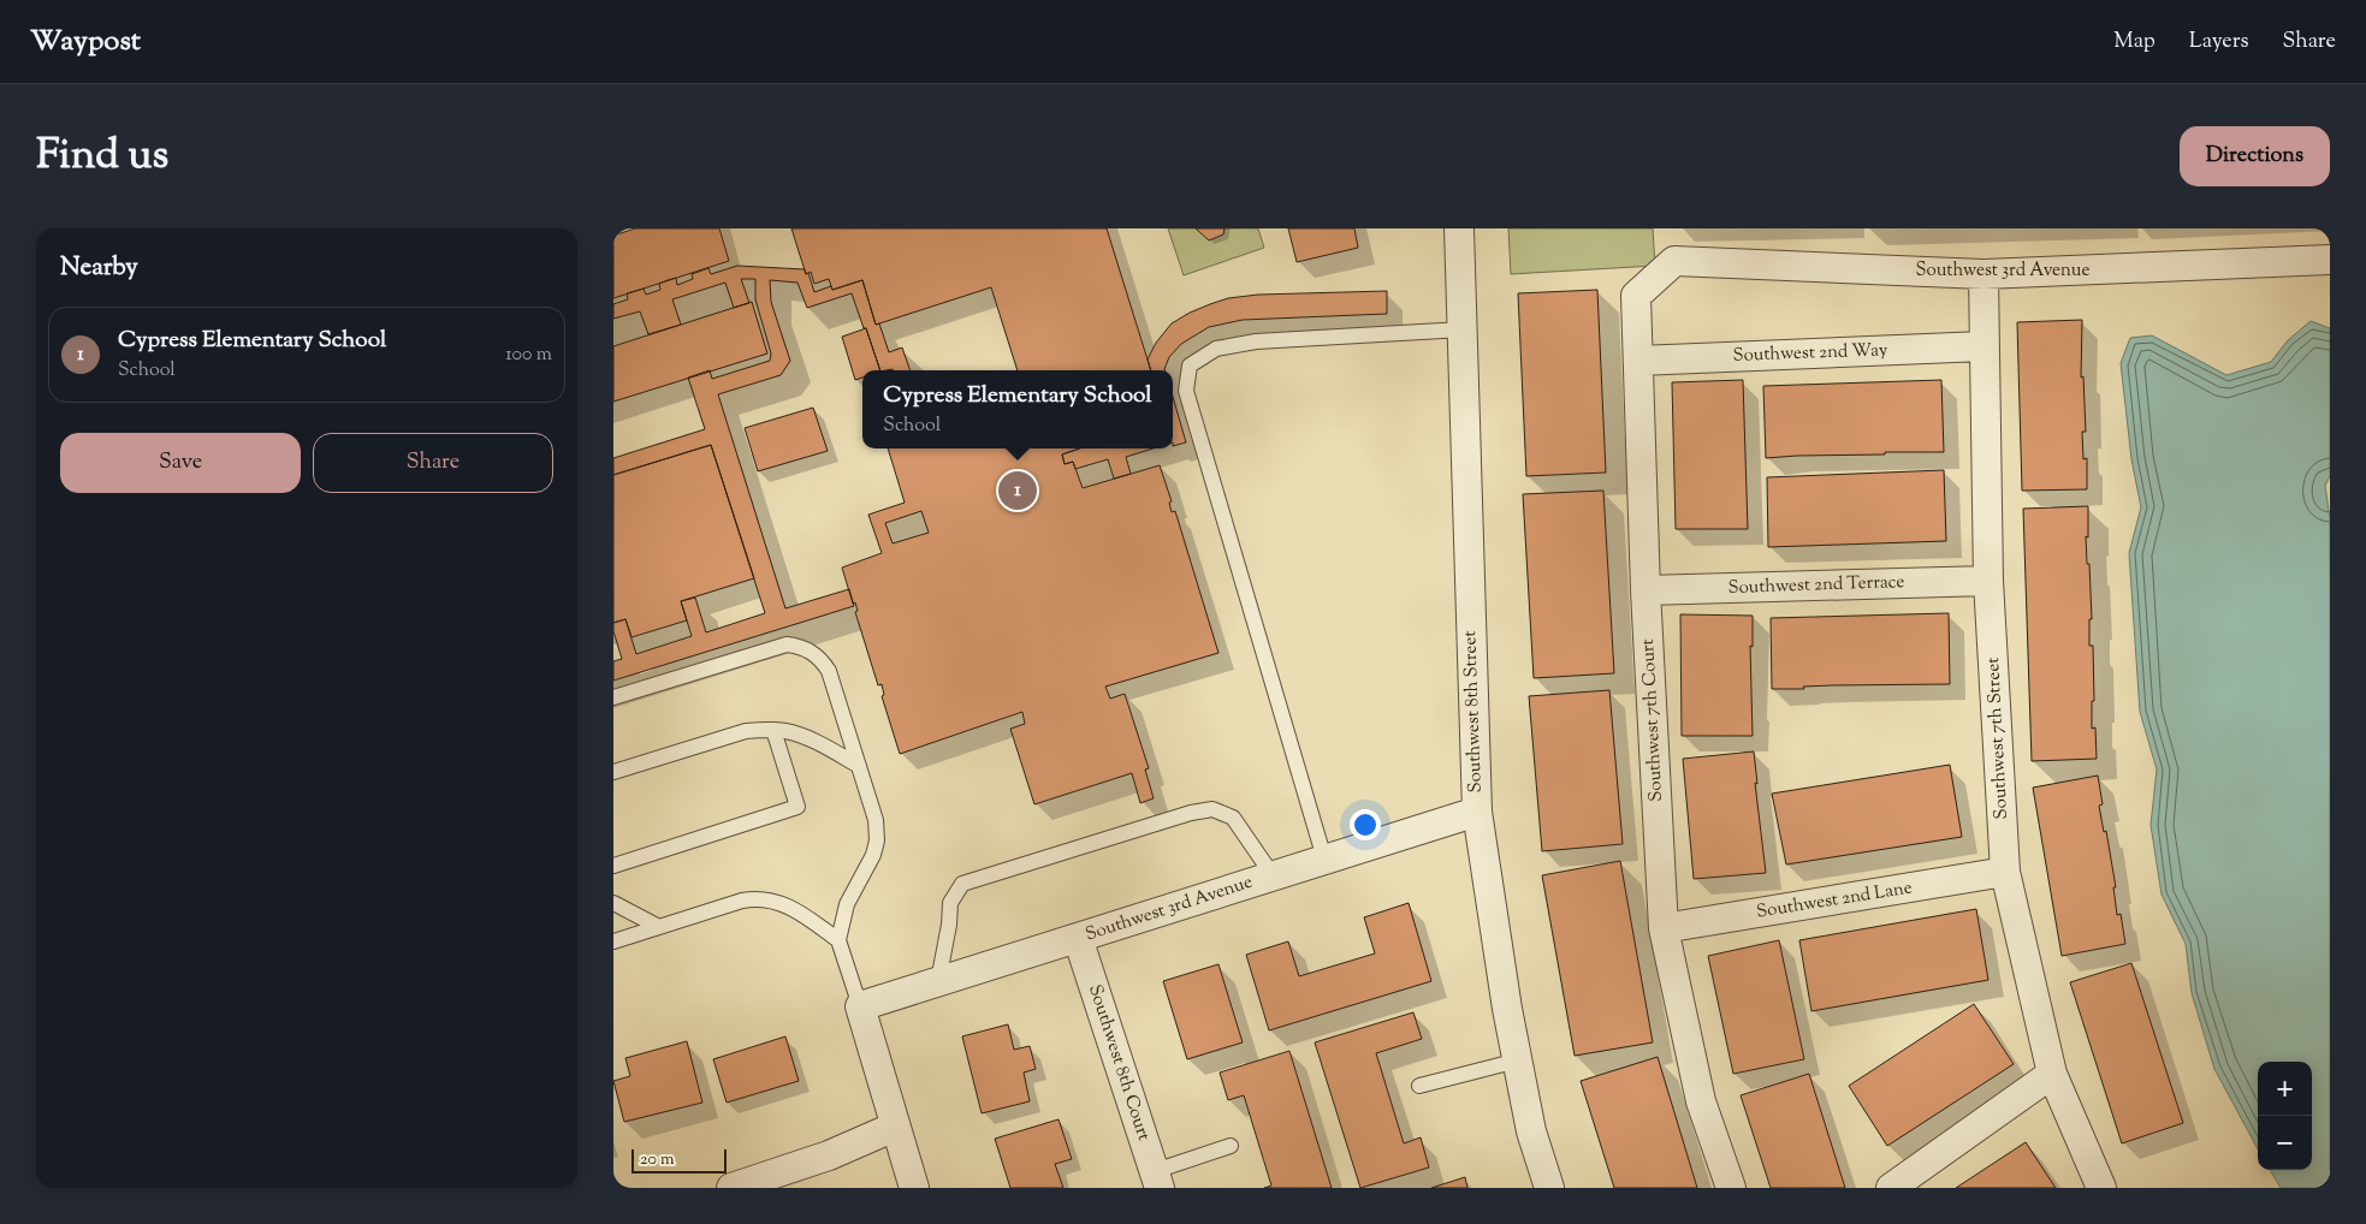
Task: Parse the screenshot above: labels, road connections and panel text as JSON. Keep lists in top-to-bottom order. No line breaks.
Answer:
{"streets":{"street":["Southwest 3rd Avenue","Southwest 2nd Way","Southwest 2nd Terrace","Southwest 8th Street","Southwest 7th Court","Southwest 7th Street","Southwest 2nd Lane","Southwest 8th Court"]},"crossings":[["Southwest 3rd Avenue","Southwest 8th Street"],["Southwest 3rd Avenue","Southwest 7th Court"],["Southwest 3rd Avenue","Southwest 7th Street"],["Southwest 3rd Avenue","Southwest 8th Court"],["Southwest 2nd Way","Southwest 7th Court"],["Southwest 2nd Way","Southwest 7th Street"],["Southwest 2nd Terrace","Southwest 7th Court"],["Southwest 2nd Terrace","Southwest 7th Street"],["Southwest 7th Court","Southwest 2nd Lane"],["Southwest 7th Street","Southwest 2nd Lane"]],"scale_bar":"20 m","page":{"header":"Waypost","nav":["Map","Layers","Share"],"title":"Find us","buttons":["Directions",["Save","Share"]],"heading":"Nearby","list":[{"mark":"1","name":"Cypress Elementary School","note":"School","value":"100 m"}],"popup":["Cypress Elementary School","School"],"pins":"1","map_buttons":["+","−"],"scale":"20 m"}}
